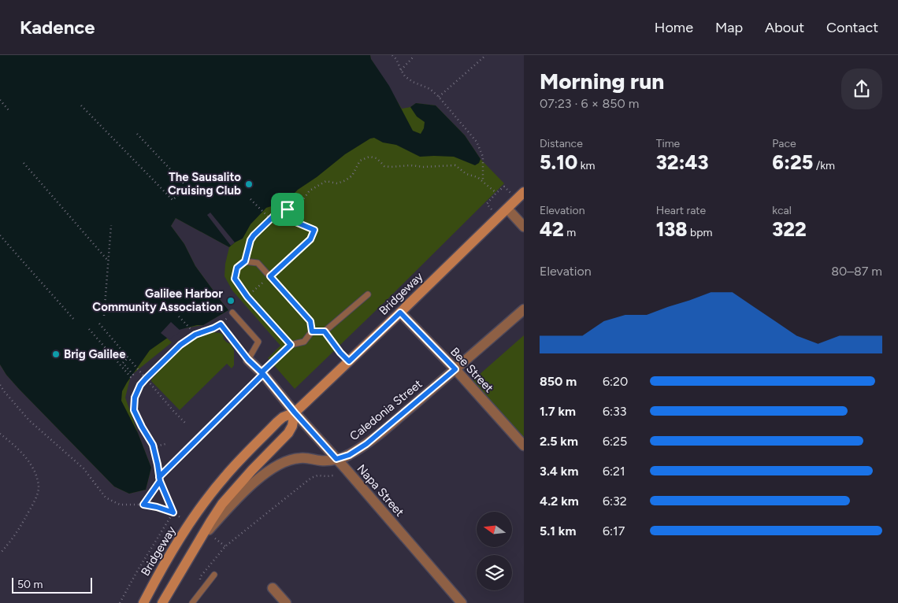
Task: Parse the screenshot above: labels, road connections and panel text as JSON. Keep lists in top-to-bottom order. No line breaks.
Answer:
{"streets":{"main road":["Bridgeway"],"street":["Bee Street","Caledonia Street","Napa Street"]},"crossings":[["Bridgeway","Bee Street"],["Bridgeway","Napa Street"],["Bee Street","Caledonia Street"],["Caledonia Street","Napa Street"]],"places":["The Sausalito Cruising Club","Galilee Harbor Community Association","Brig Galilee"],"scale_bar":"50 m","north":"left","page":{"header":"Kadence","nav":["Home","Map","About","Contact"],"heading":["Morning run","07:23 · 6 × 850 m"],"stats":[["Distance","5.10 km"],["Time","32:43"],["Pace","6:25 /km"],["Elevation","42 m"],["Heart rate","138 bpm"],["kcal","322"]],"chart":["Elevation","80–87 m"],"list":[{"name":"850 m","note":"6:20"},{"name":"1.7 km","note":"6:33"},{"name":"2.5 km","note":"6:25"},{"name":"3.4 km","note":"6:21"},{"name":"4.2 km","note":"6:32"},{"name":"5.1 km","note":"6:17"}],"scale":"50 m"}}
